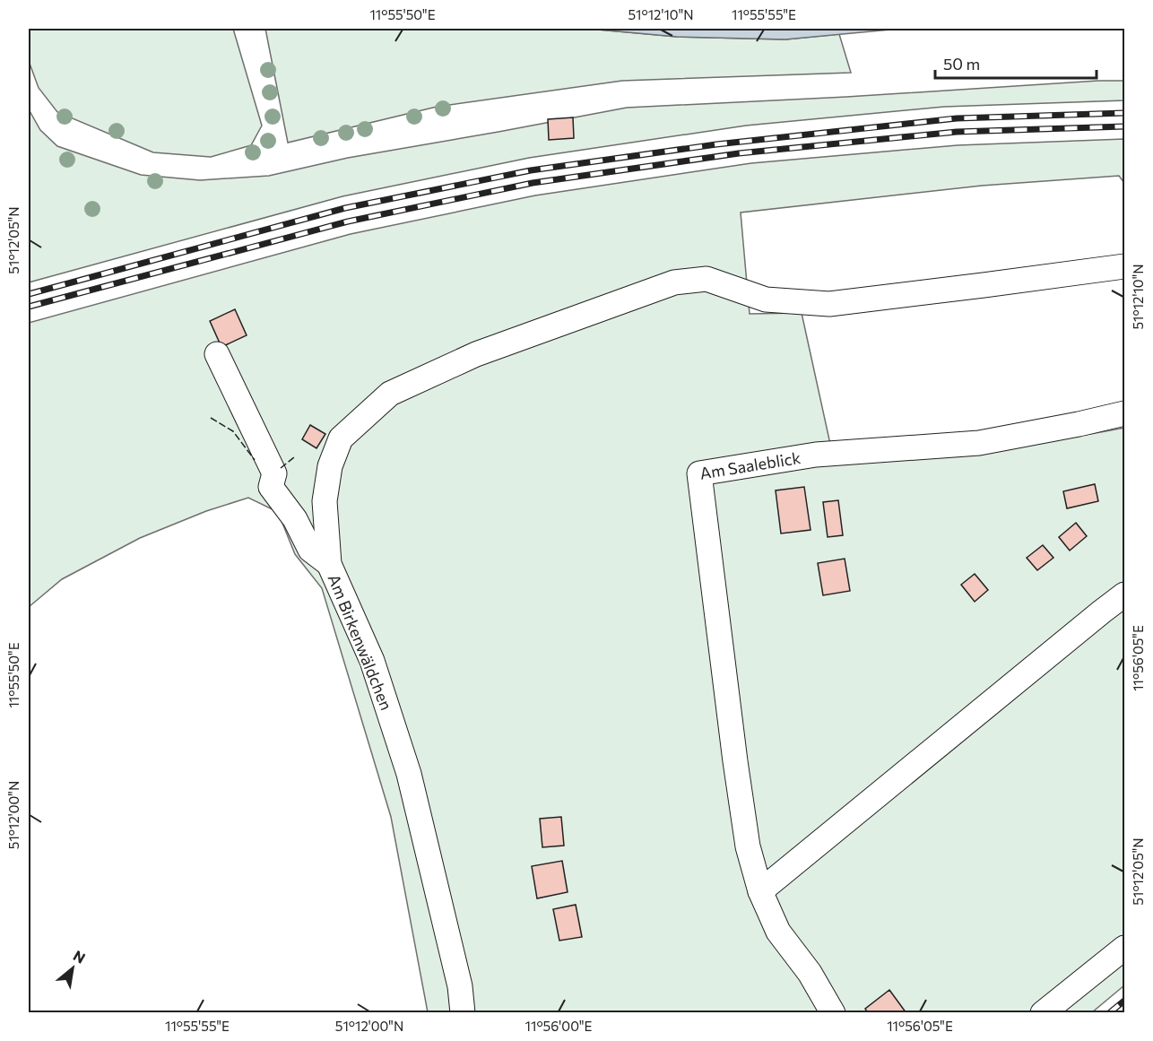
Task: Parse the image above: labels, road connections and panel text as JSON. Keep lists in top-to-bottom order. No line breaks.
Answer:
{"streets":{"street":["Am Saaleblick","Am Birkenwäldchen"]},"scale_bar":"50 m","north":"top right","coordinates":["11°55'50\"E","51°12'10\"N","11°55'55\"E","51°12'05\"N","11°56'05\"E","51°12'00\"N","11°56'00\"E"]}
